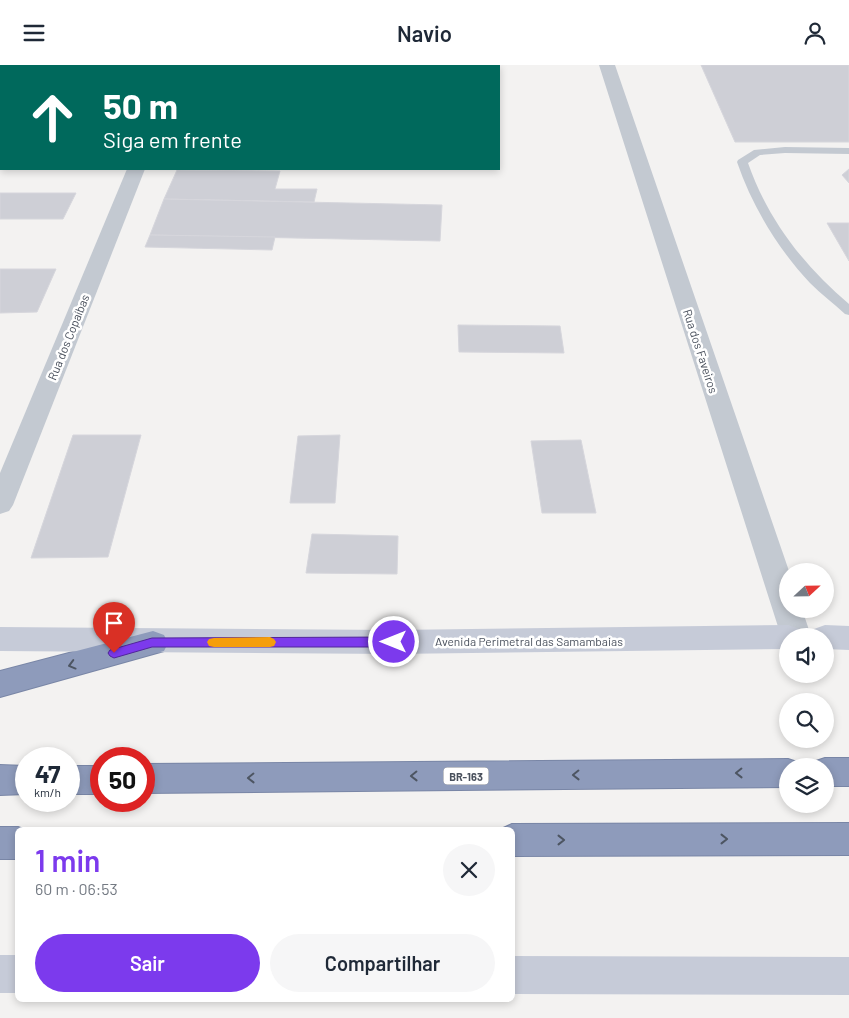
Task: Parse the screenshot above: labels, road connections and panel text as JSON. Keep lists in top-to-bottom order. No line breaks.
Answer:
{"streets":{"highway":["BR-163"],"main road":["Avenida Perimetral das Samambaias"],"street":["Rua dos Copaíbas","Rua dos Faveiros"]},"north":"right","page":{"header":"Navio","turn":["50 m","Siga em frente"],"speed":"47 km/h","limit":"50","heading":["1 min","60 m · 06:53"],"buttons":["Sair","Compartilhar"]}}
